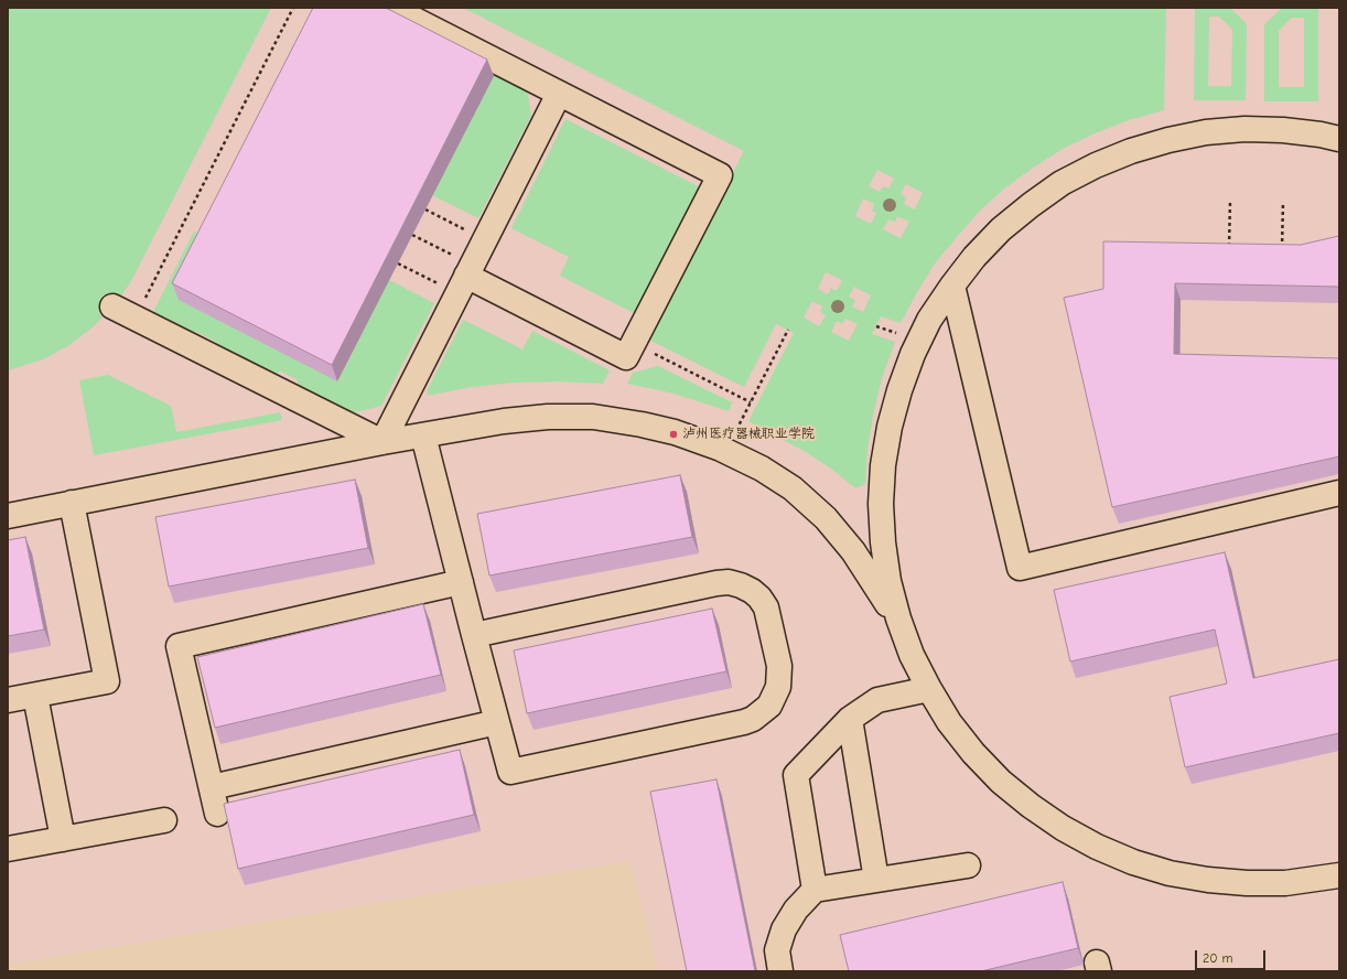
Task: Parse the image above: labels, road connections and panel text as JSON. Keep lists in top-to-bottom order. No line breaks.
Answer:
{"places":["泸州医疗器械职业学院"],"scale_bar":"20 m"}
